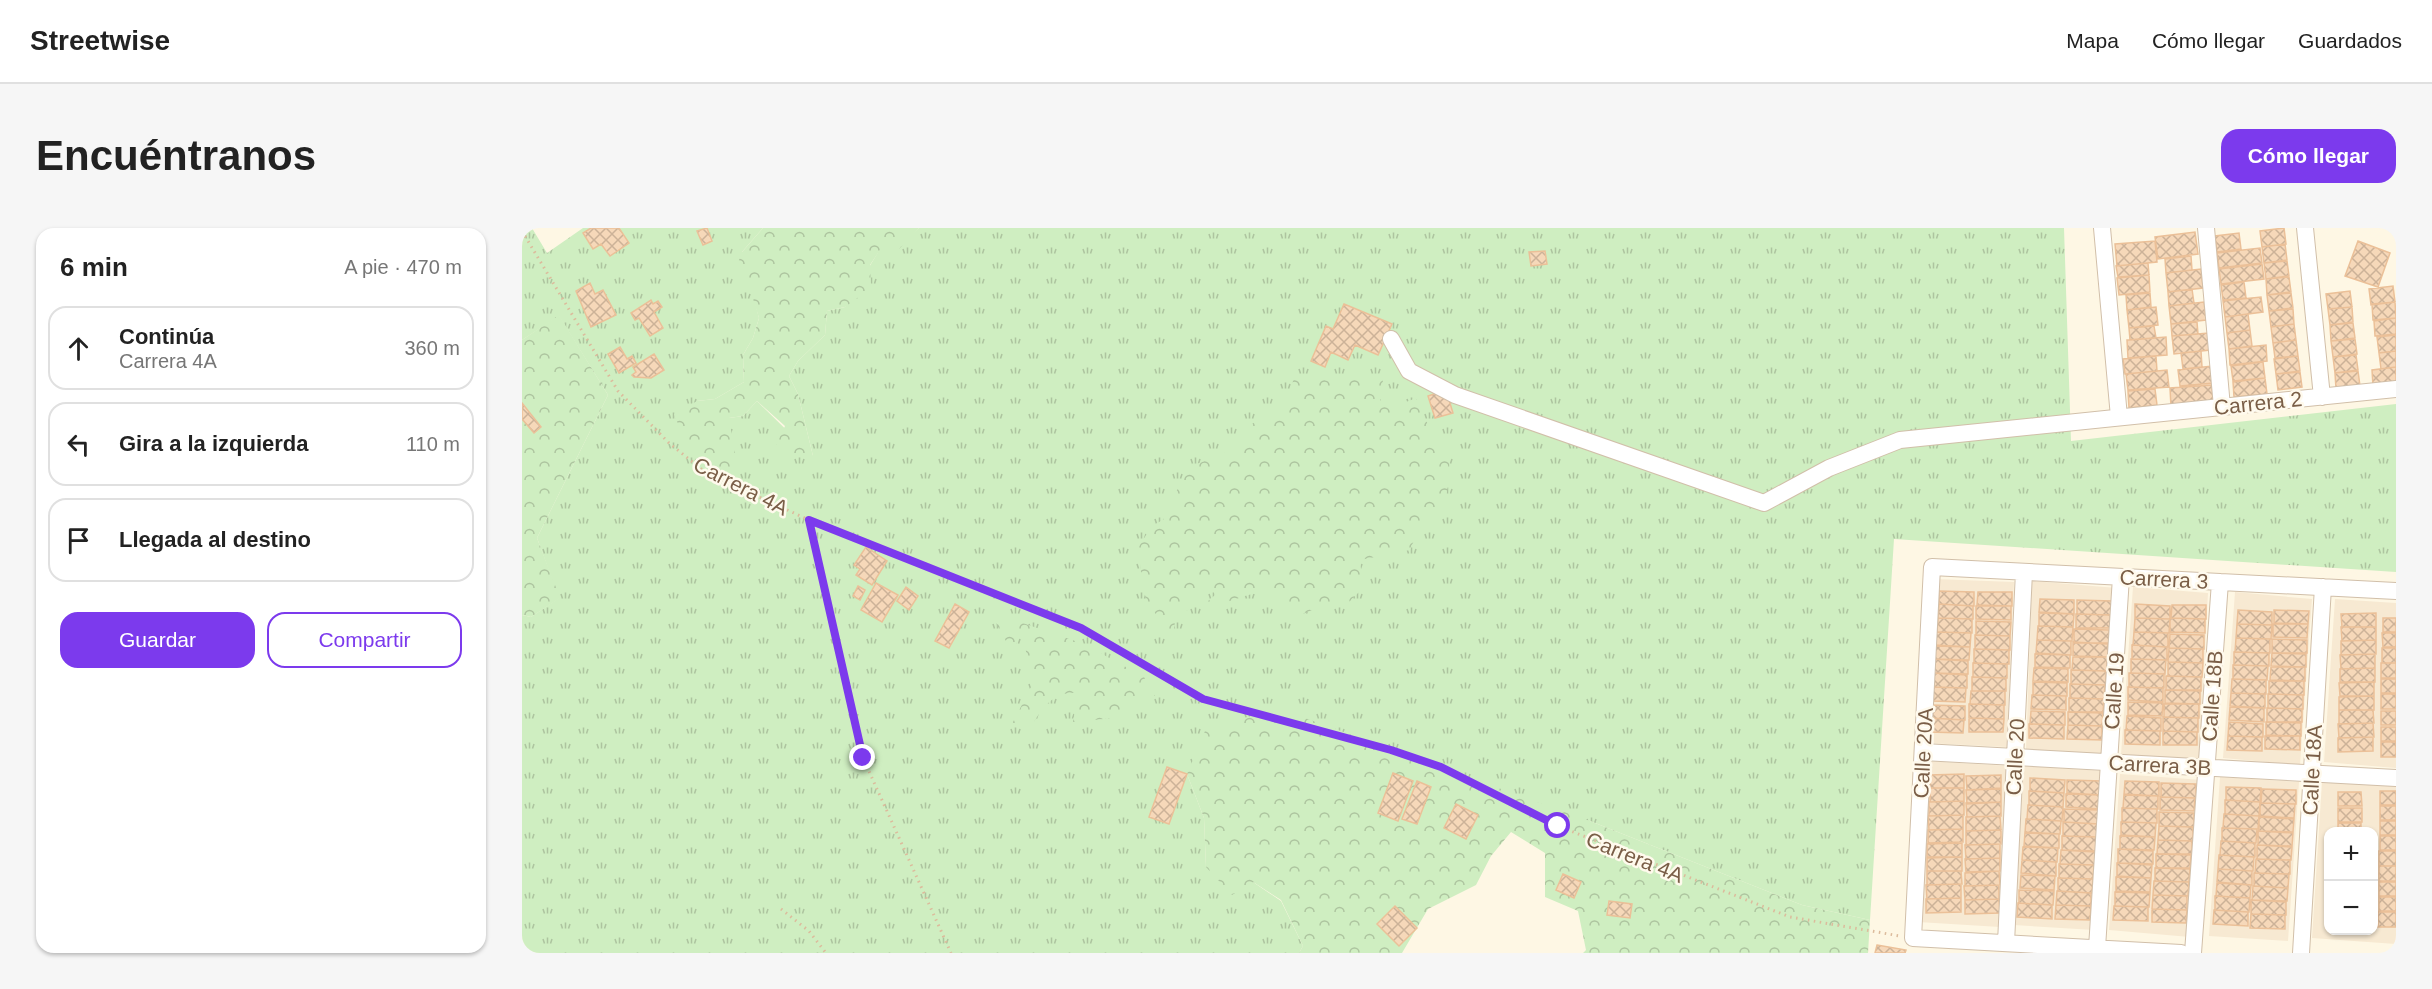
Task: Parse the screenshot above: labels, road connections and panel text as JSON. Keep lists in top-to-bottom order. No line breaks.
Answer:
{"streets":{"street":["Carrera 2","Carrera 3","Calle 19","Calle 18B","Calle 20A","Calle 20","Carrera 3B","Calle 18A"],"path":["Carrera 4A"]},"crossings":[["Carrera 4A","Calle 20A"],["Carrera 3","Calle 19"],["Carrera 3","Calle 18B"],["Carrera 3","Calle 20A"],["Carrera 3","Calle 20"],["Carrera 3","Calle 18A"],["Calle 19","Carrera 3B"],["Calle 18B","Carrera 3B"],["Calle 20A","Carrera 3B"],["Calle 20","Carrera 3B"],["Carrera 3B","Calle 18A"]],"page":{"header":"Streetwise","nav":["Mapa","Cómo llegar","Guardados"],"buttons":["Cómo llegar",["Guardar","Compartir"]],"title":"Encuéntranos","heading":["6 min","A pie · 470 m"],"list":[["Continúa","Carrera 4A","360 m"],["Gira a la izquierda","110 m"],"Llegada al destino"],"map_buttons":["+","−"]}}
